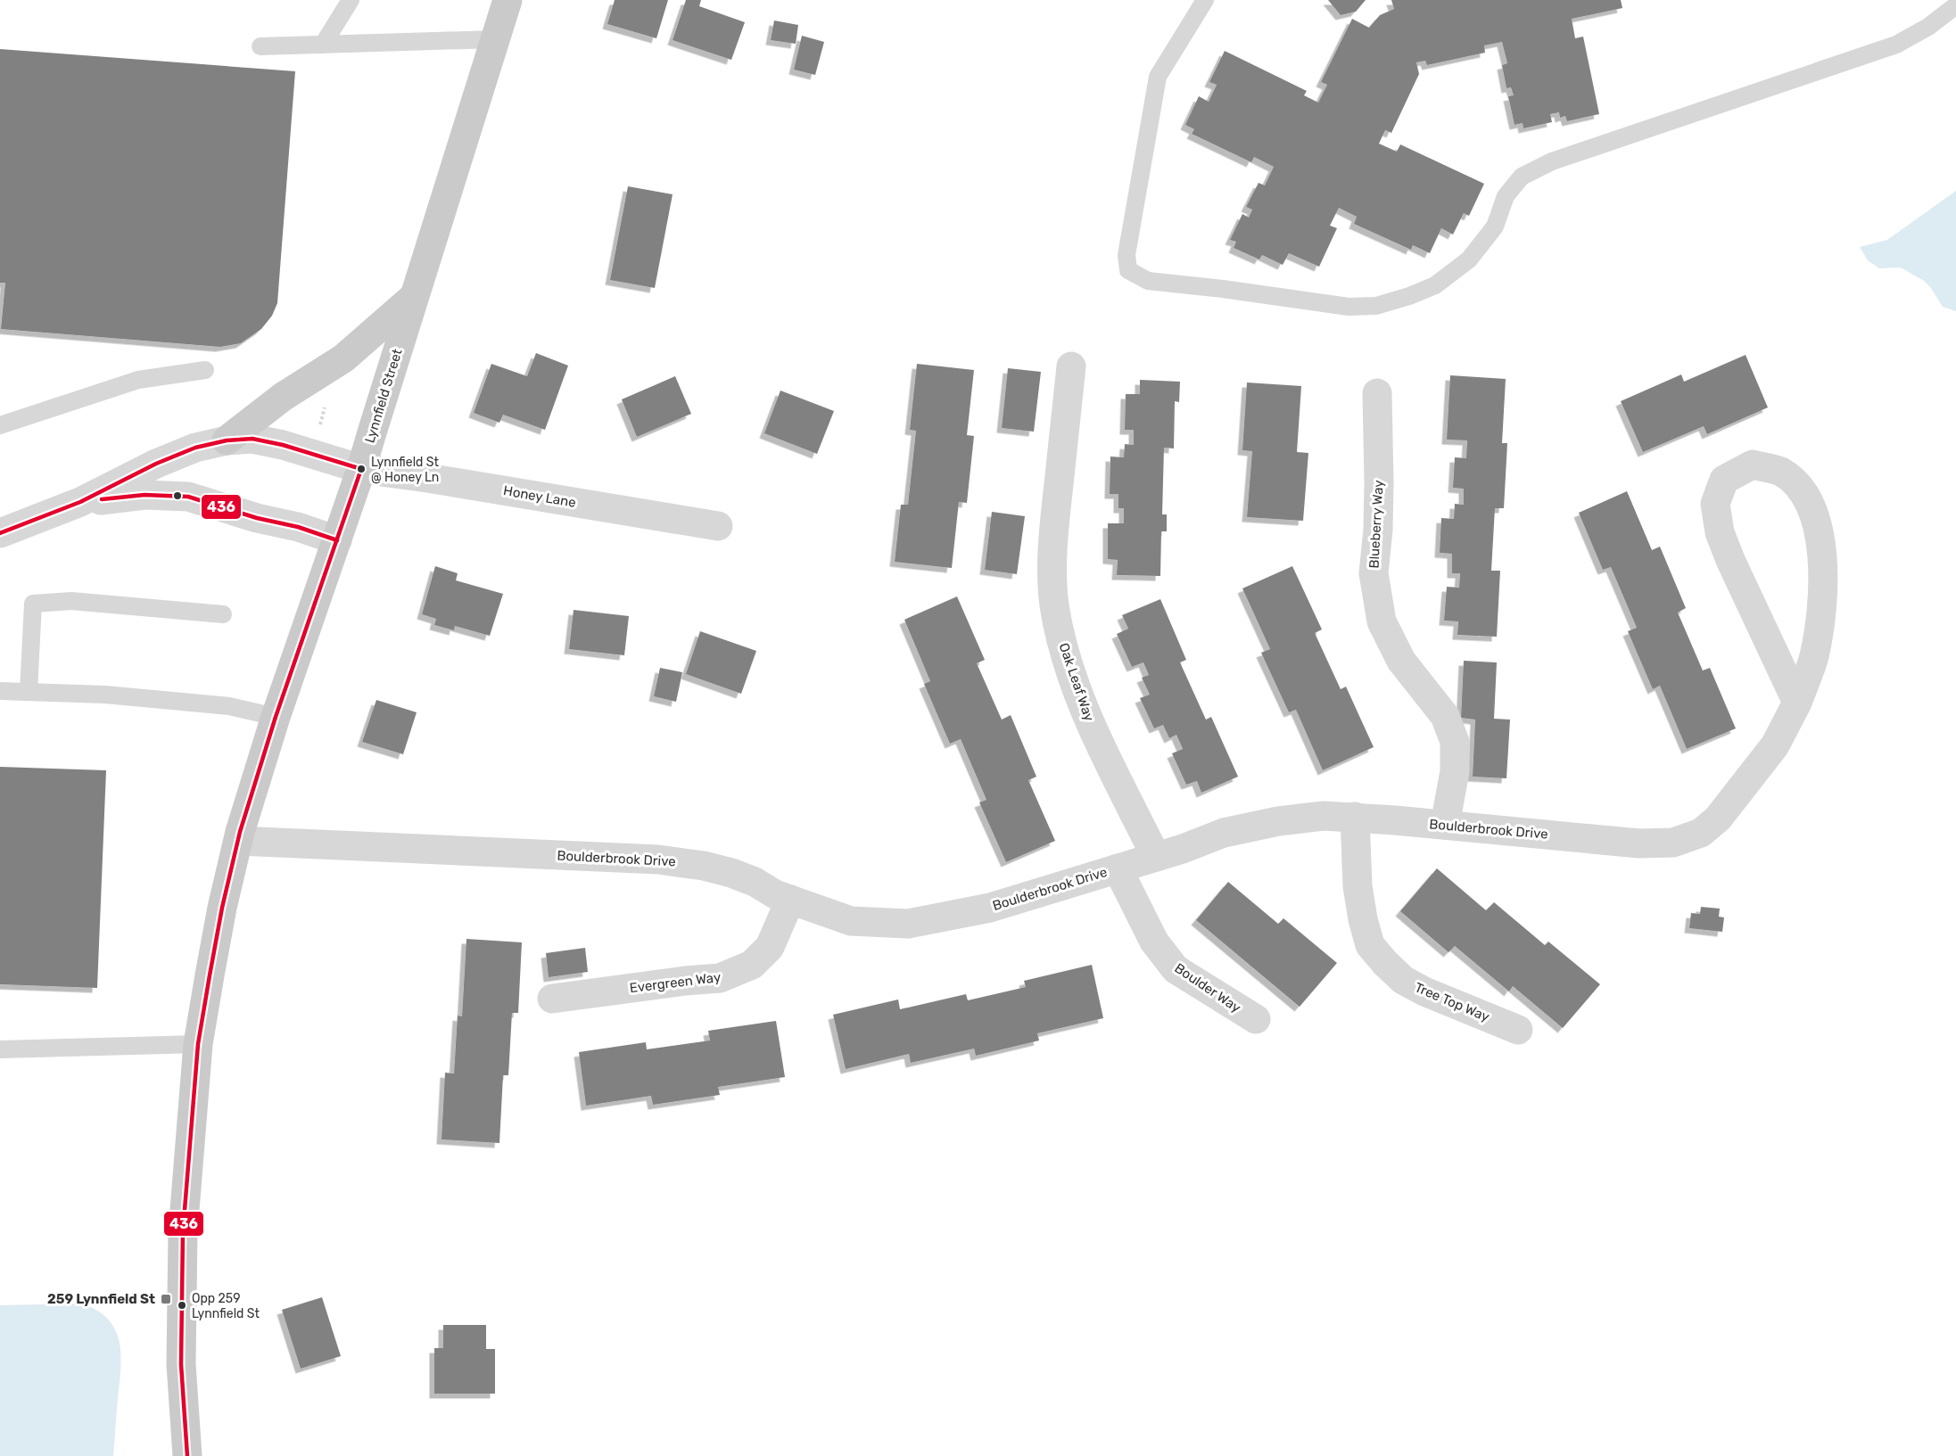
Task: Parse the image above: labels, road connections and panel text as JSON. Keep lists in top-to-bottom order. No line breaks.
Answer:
{"streets":{"main road":["Lynnfield Street"],"street":["Honey Lane","Blueberry Way","Oak Leaf Way","Boulderbrook Drive","Evergreen Way","Boulder Way","Tree Top Way"]},"crossings":[["Lynnfield Street","Honey Lane"],["Lynnfield Street","Boulderbrook Drive"],["Blueberry Way","Boulderbrook Drive"],["Oak Leaf Way","Boulderbrook Drive"],["Boulderbrook Drive","Evergreen Way"],["Boulderbrook Drive","Boulder Way"],["Boulderbrook Drive","Tree Top Way"]],"places":{"other":["Lynnfield St @ Honey Ln","Opp 259 Lynnfield St"],"transit":["259 Lynnfield St"]},"lines":["transit line 436"]}
